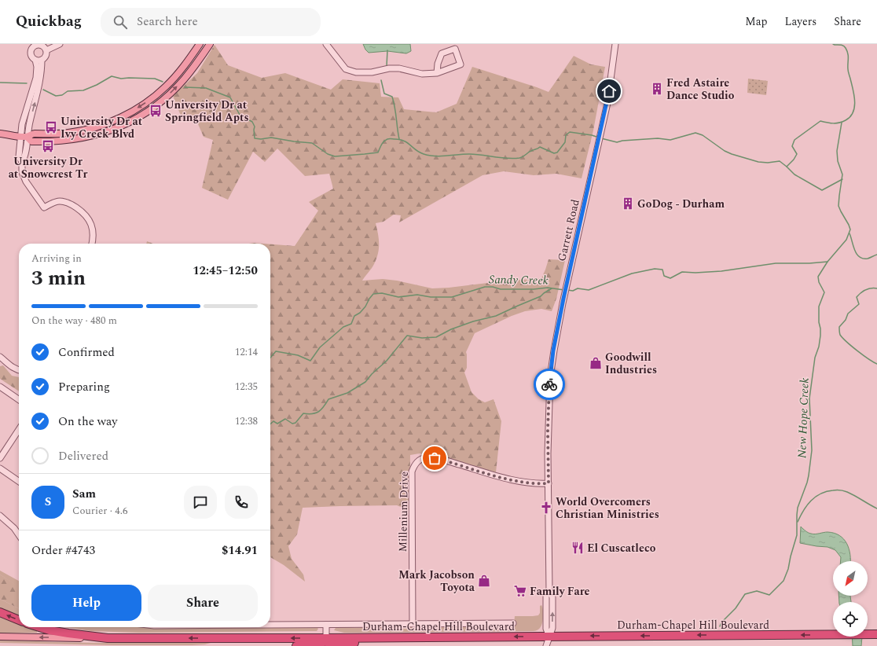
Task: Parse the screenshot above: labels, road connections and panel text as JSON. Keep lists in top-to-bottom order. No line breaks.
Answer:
{"streets":{"highway":["Durham-Chapel Hill Boulevard"],"street":["Garrett Road","Millenium Drive"]},"crossings":[["Garrett Road","Millenium Drive"],["Garrett Road","Durham-Chapel Hill Boulevard"]],"one_way":["Durham-Chapel Hill Boulevard"],"water":["Sandy Creek","New Hope Creek"],"places":{"building":["Fred Astaire Dance Studio","GoDog - Durham"],"bus stop":["University Dr at Springfield Apts","University Dr at Ivy Creek Blvd","University Dr at Snowcrest Tr"],"shop":["Goodwill Industries","Mark Jacobson Toyota"],"church":["World Overcomers Christian Ministries"],"restaurant":["El Cuscatleco"],"supermarket":["Family Fare"]},"north":"bottom left","page":{"header":"Quickbag","search":"Search here","nav":["Map","Layers","Share"],"heading":["3 min","Arriving in","12:45–12:50"],"panel":["Sam","Courier · 4.6","Order #4743","$14.91"],"bar":"On the way · 480 m","list":[["Confirmed","12:14"],["Preparing","12:35"],["On the way","12:38"],"Delivered"],"round":"S","buttons":["Help","Share"]}}
